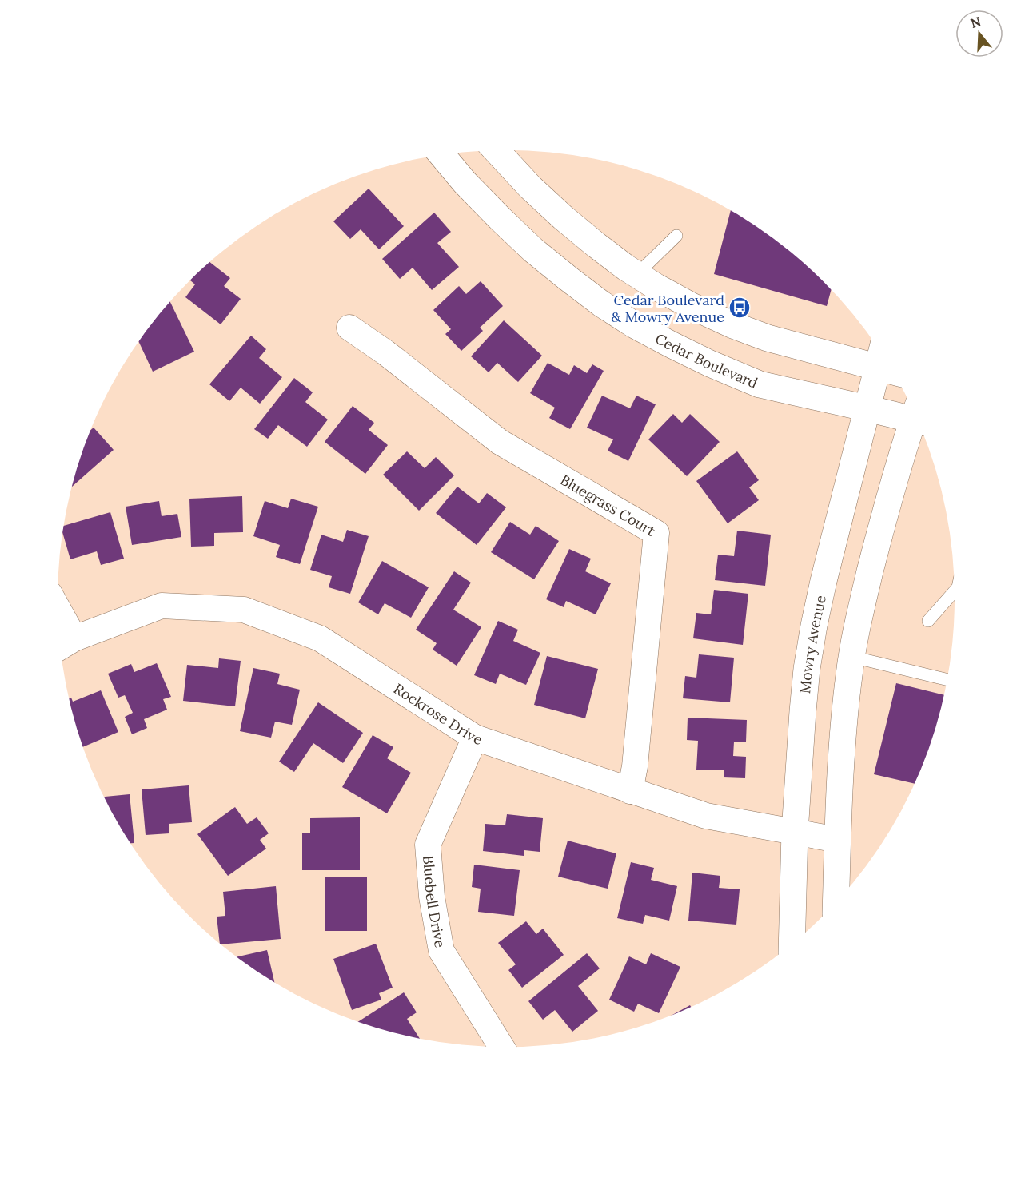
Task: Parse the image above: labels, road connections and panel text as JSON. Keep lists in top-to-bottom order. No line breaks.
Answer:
{"streets":{"main road":["Cedar Boulevard","Mowry Avenue"],"street":["Bluegrass Court","Rockrose Drive","Bluebell Drive"]},"crossings":[["Cedar Boulevard","Mowry Avenue"],["Bluegrass Court","Rockrose Drive"],["Mowry Avenue","Rockrose Drive"],["Rockrose Drive","Bluebell Drive"]],"places":{"bus stop":["Cedar Boulevard & Mowry Avenue"]},"north":"top"}
